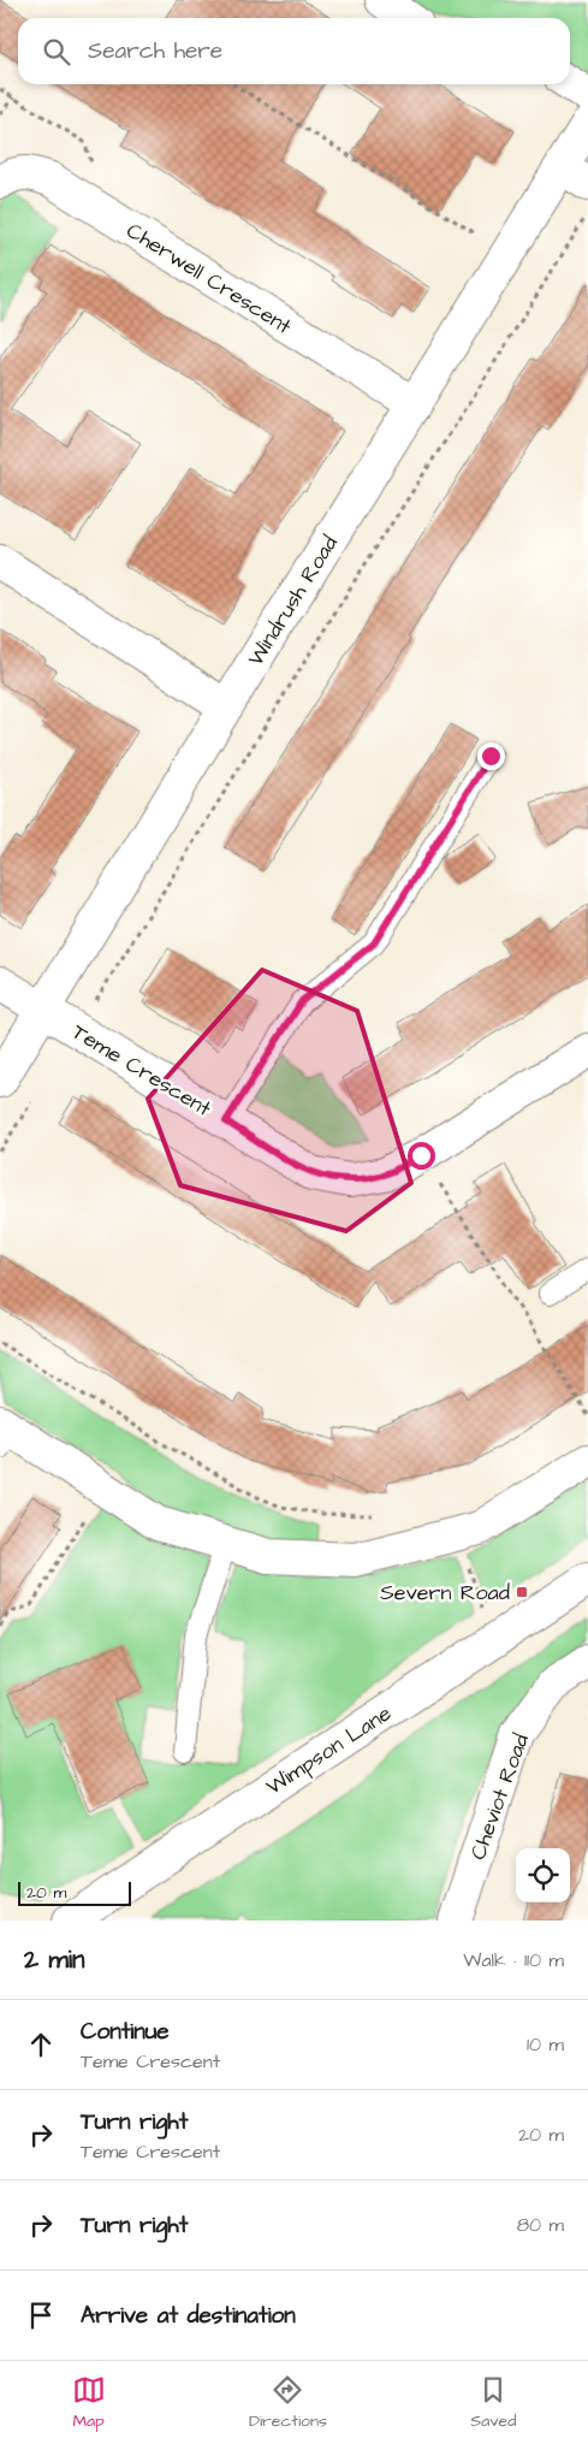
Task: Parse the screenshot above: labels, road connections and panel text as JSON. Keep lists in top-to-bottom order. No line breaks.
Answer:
{"streets":{"street":["Cherwell Crescent","Windrush Road","Teme Crescent","Wimpson Lane","Cheviot Road"]},"crossings":[["Cherwell Crescent","Windrush Road"],["Windrush Road","Teme Crescent"]],"places":{"transit":["Severn Road"]},"scale_bar":"20 m","page":{"search":"Search here","scale":"20 m","heading":["2 min","Walk · 110 m"],"list":[["Continue","Teme Crescent","10 m"],["Turn right","Teme Crescent","20 m"],["Turn right","80 m"],"Arrive at destination"],"nav":["Map","Directions","Saved"]}}
